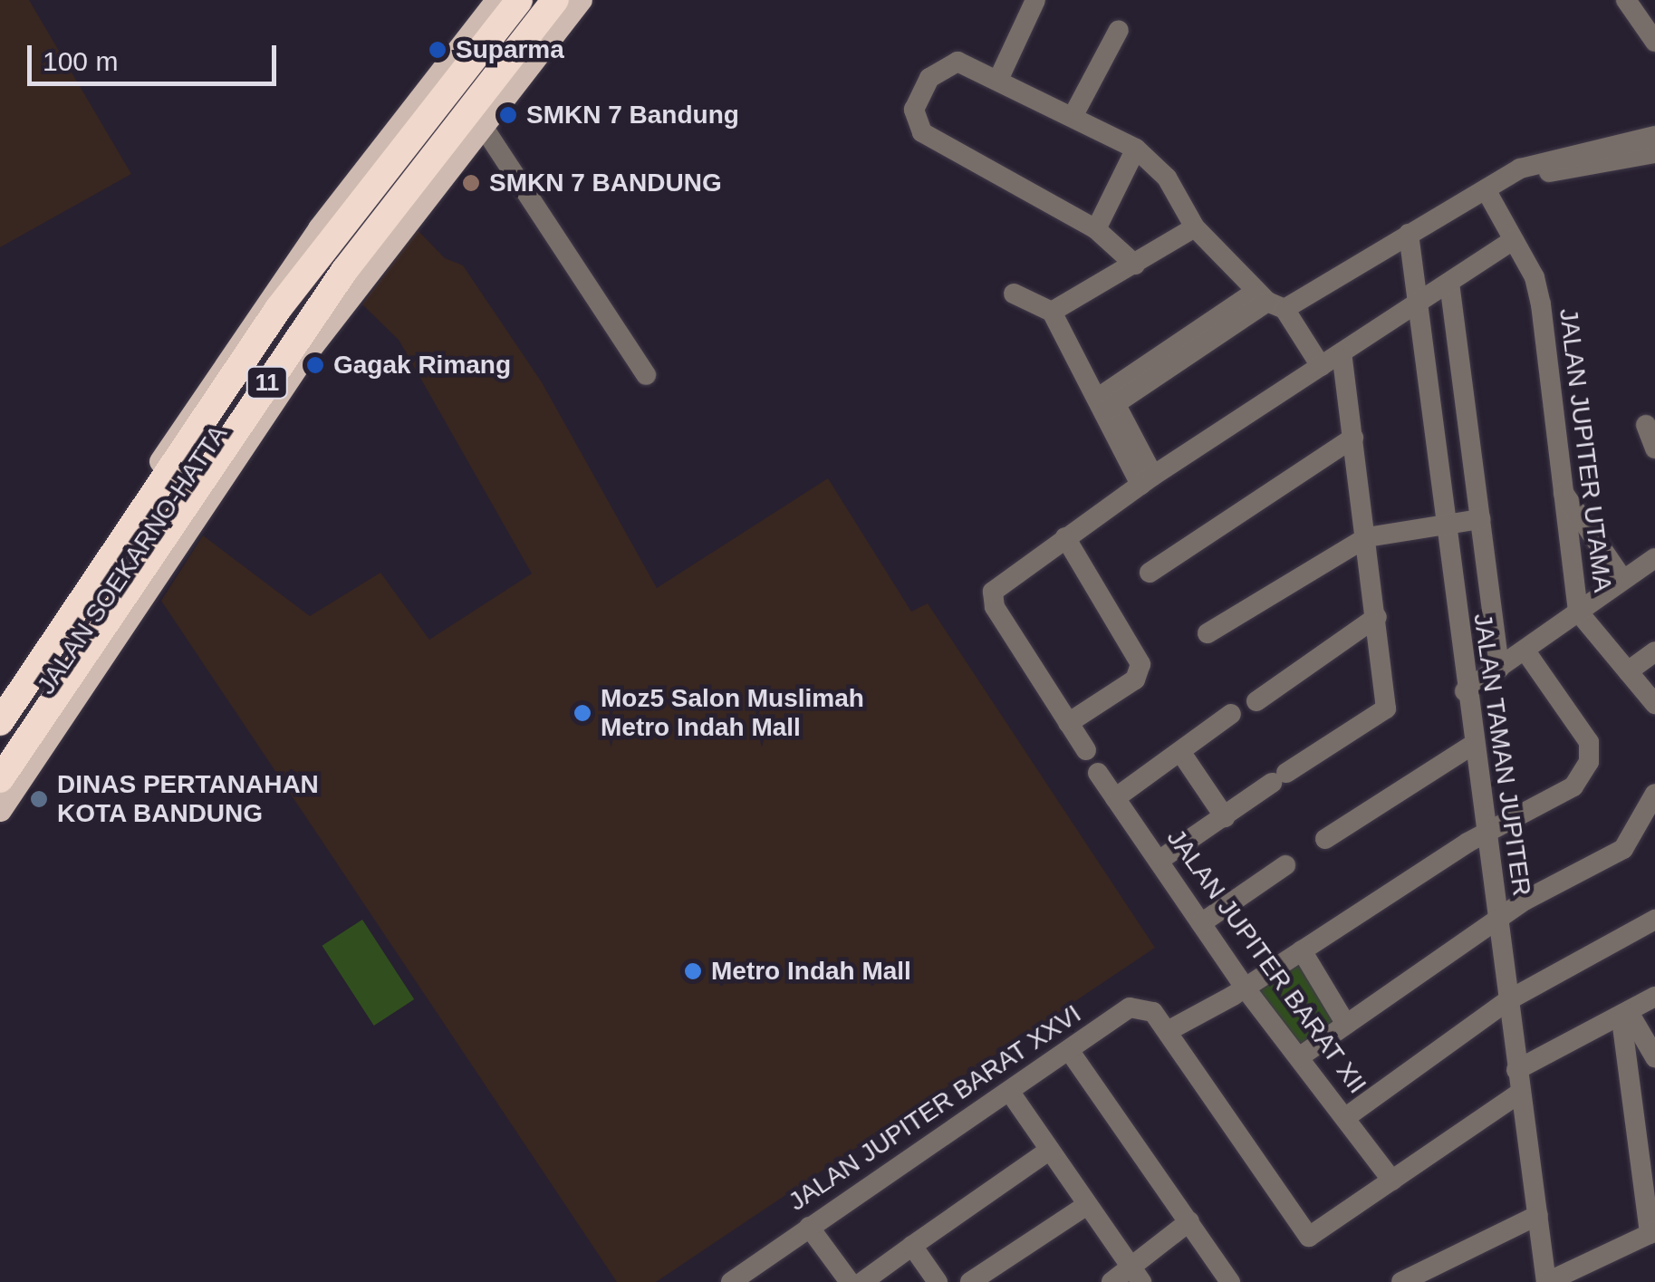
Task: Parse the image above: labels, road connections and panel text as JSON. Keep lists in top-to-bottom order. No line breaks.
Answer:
{"streets":{"highway":["11","JALAN SOEKARNO-HATTA"],"street":["JALAN JUPITER UTAMA","JALAN TAMAN JUPITER","JALAN JUPITER BARAT XII","JALAN JUPITER BARAT XXVI"]},"places":["Suparma","SMKN 7 Bandung","SMKN 7 BANDUNG","Gagak Rimang","Moz5 Salon Muslimah Metro Indah Mall","DINAS PERTANAHAN KOTA BANDUNG","Metro Indah Mall"],"scale_bar":"100 m"}
